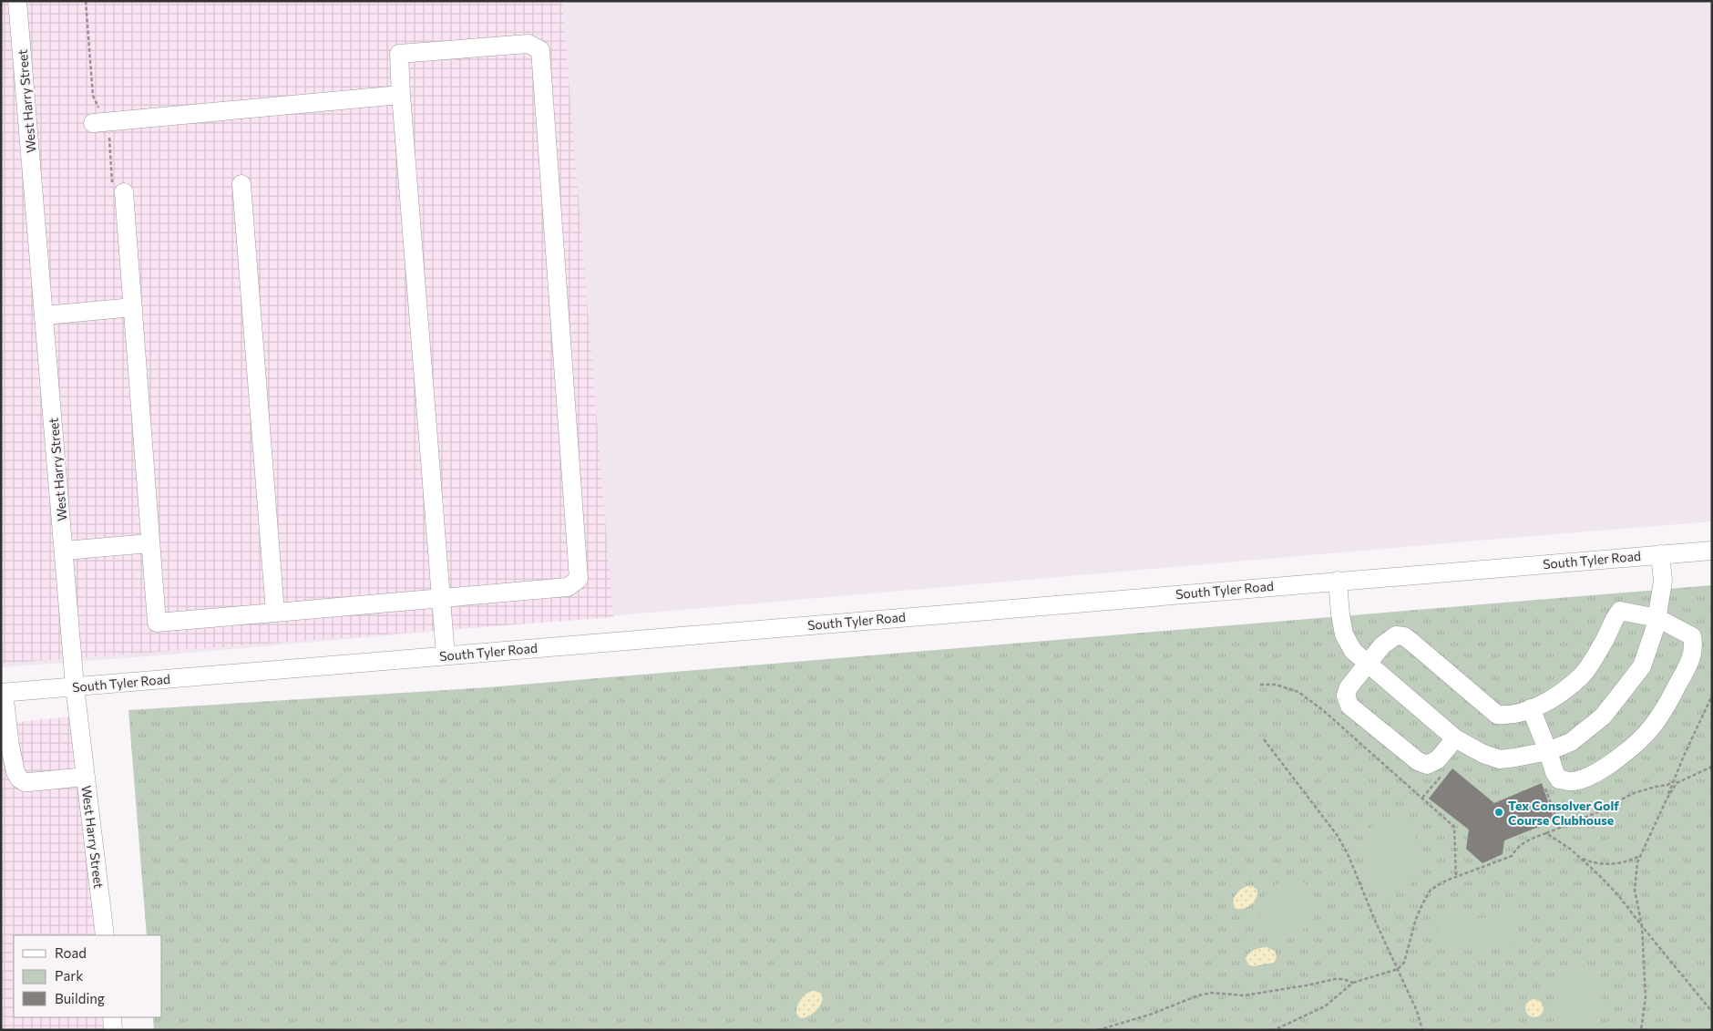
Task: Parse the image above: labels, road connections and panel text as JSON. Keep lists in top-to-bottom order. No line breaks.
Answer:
{"streets":{"street":["West Harry Street","South Tyler Road"]},"crossings":[["West Harry Street","South Tyler Road"]],"places":["Tex Consolver Golf Course Clubhouse"],"legend":["Road","Park","Building"]}
